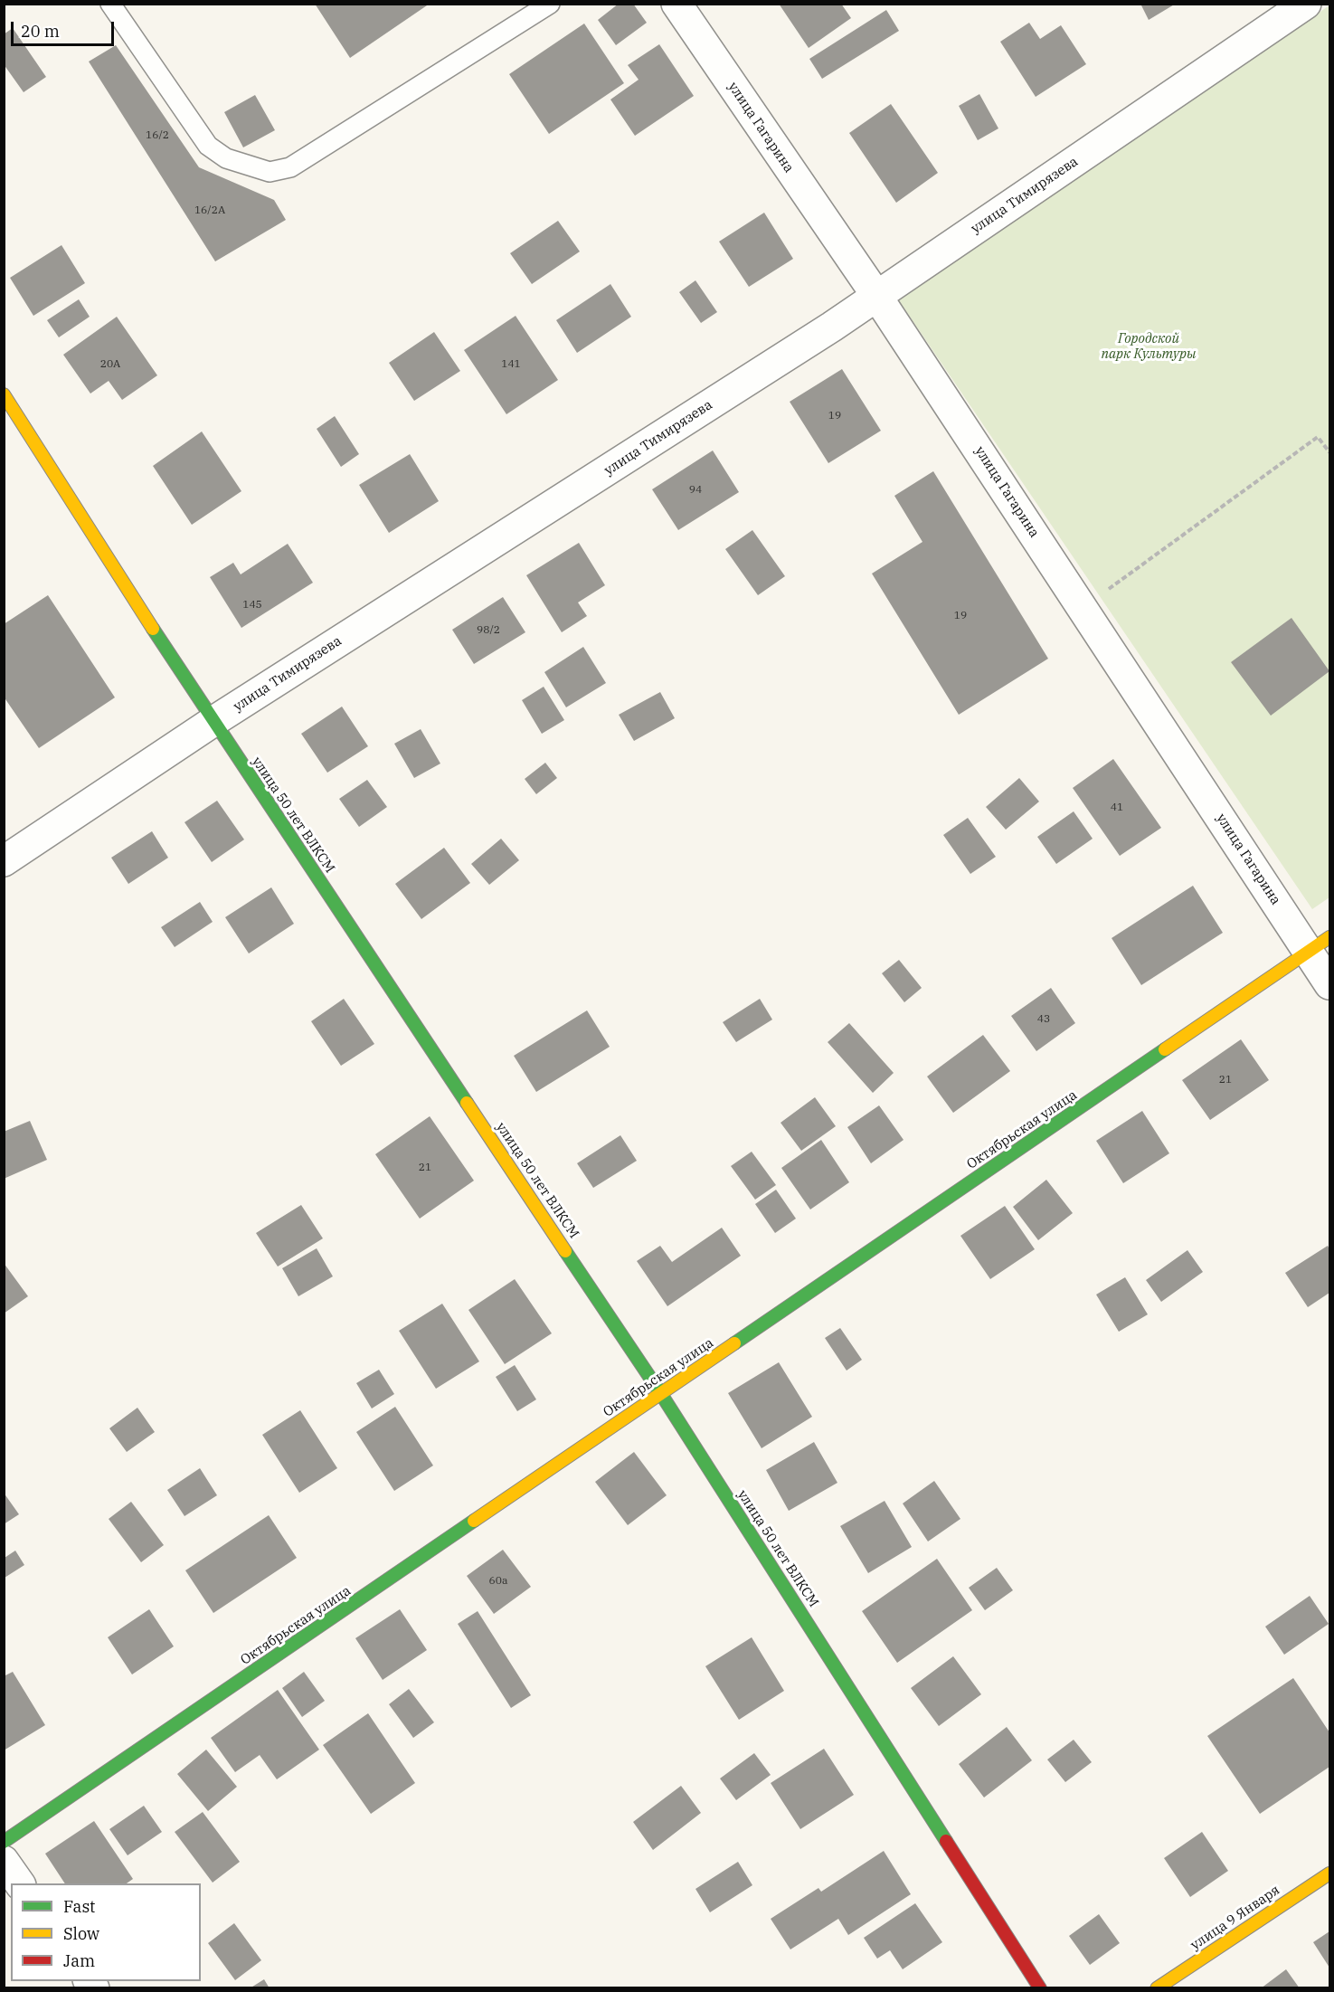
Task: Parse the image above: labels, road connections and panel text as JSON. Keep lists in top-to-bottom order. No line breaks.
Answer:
{"streets":{"street":["улица Гагарина","улица Тимирязева","улица 50 лет ВЛКСМ","Октябрьская улица","улица 9 Января"]},"crossings":[["улица Гагарина","улица Тимирязева"],["улица Гагарина","Октябрьская улица"],["улица Тимирязева","улица 50 лет ВЛКСМ"],["улица 50 лет ВЛКСМ","Октябрьская улица"]],"parks":["Городской парк Культуры"],"house_numbers":["16/2","16/2А","20А","141","19","94","145","19","98/2","41","43","21","21","60а"],"legend":["Fast","Slow","Jam"],"scale_bar":"20 m"}
